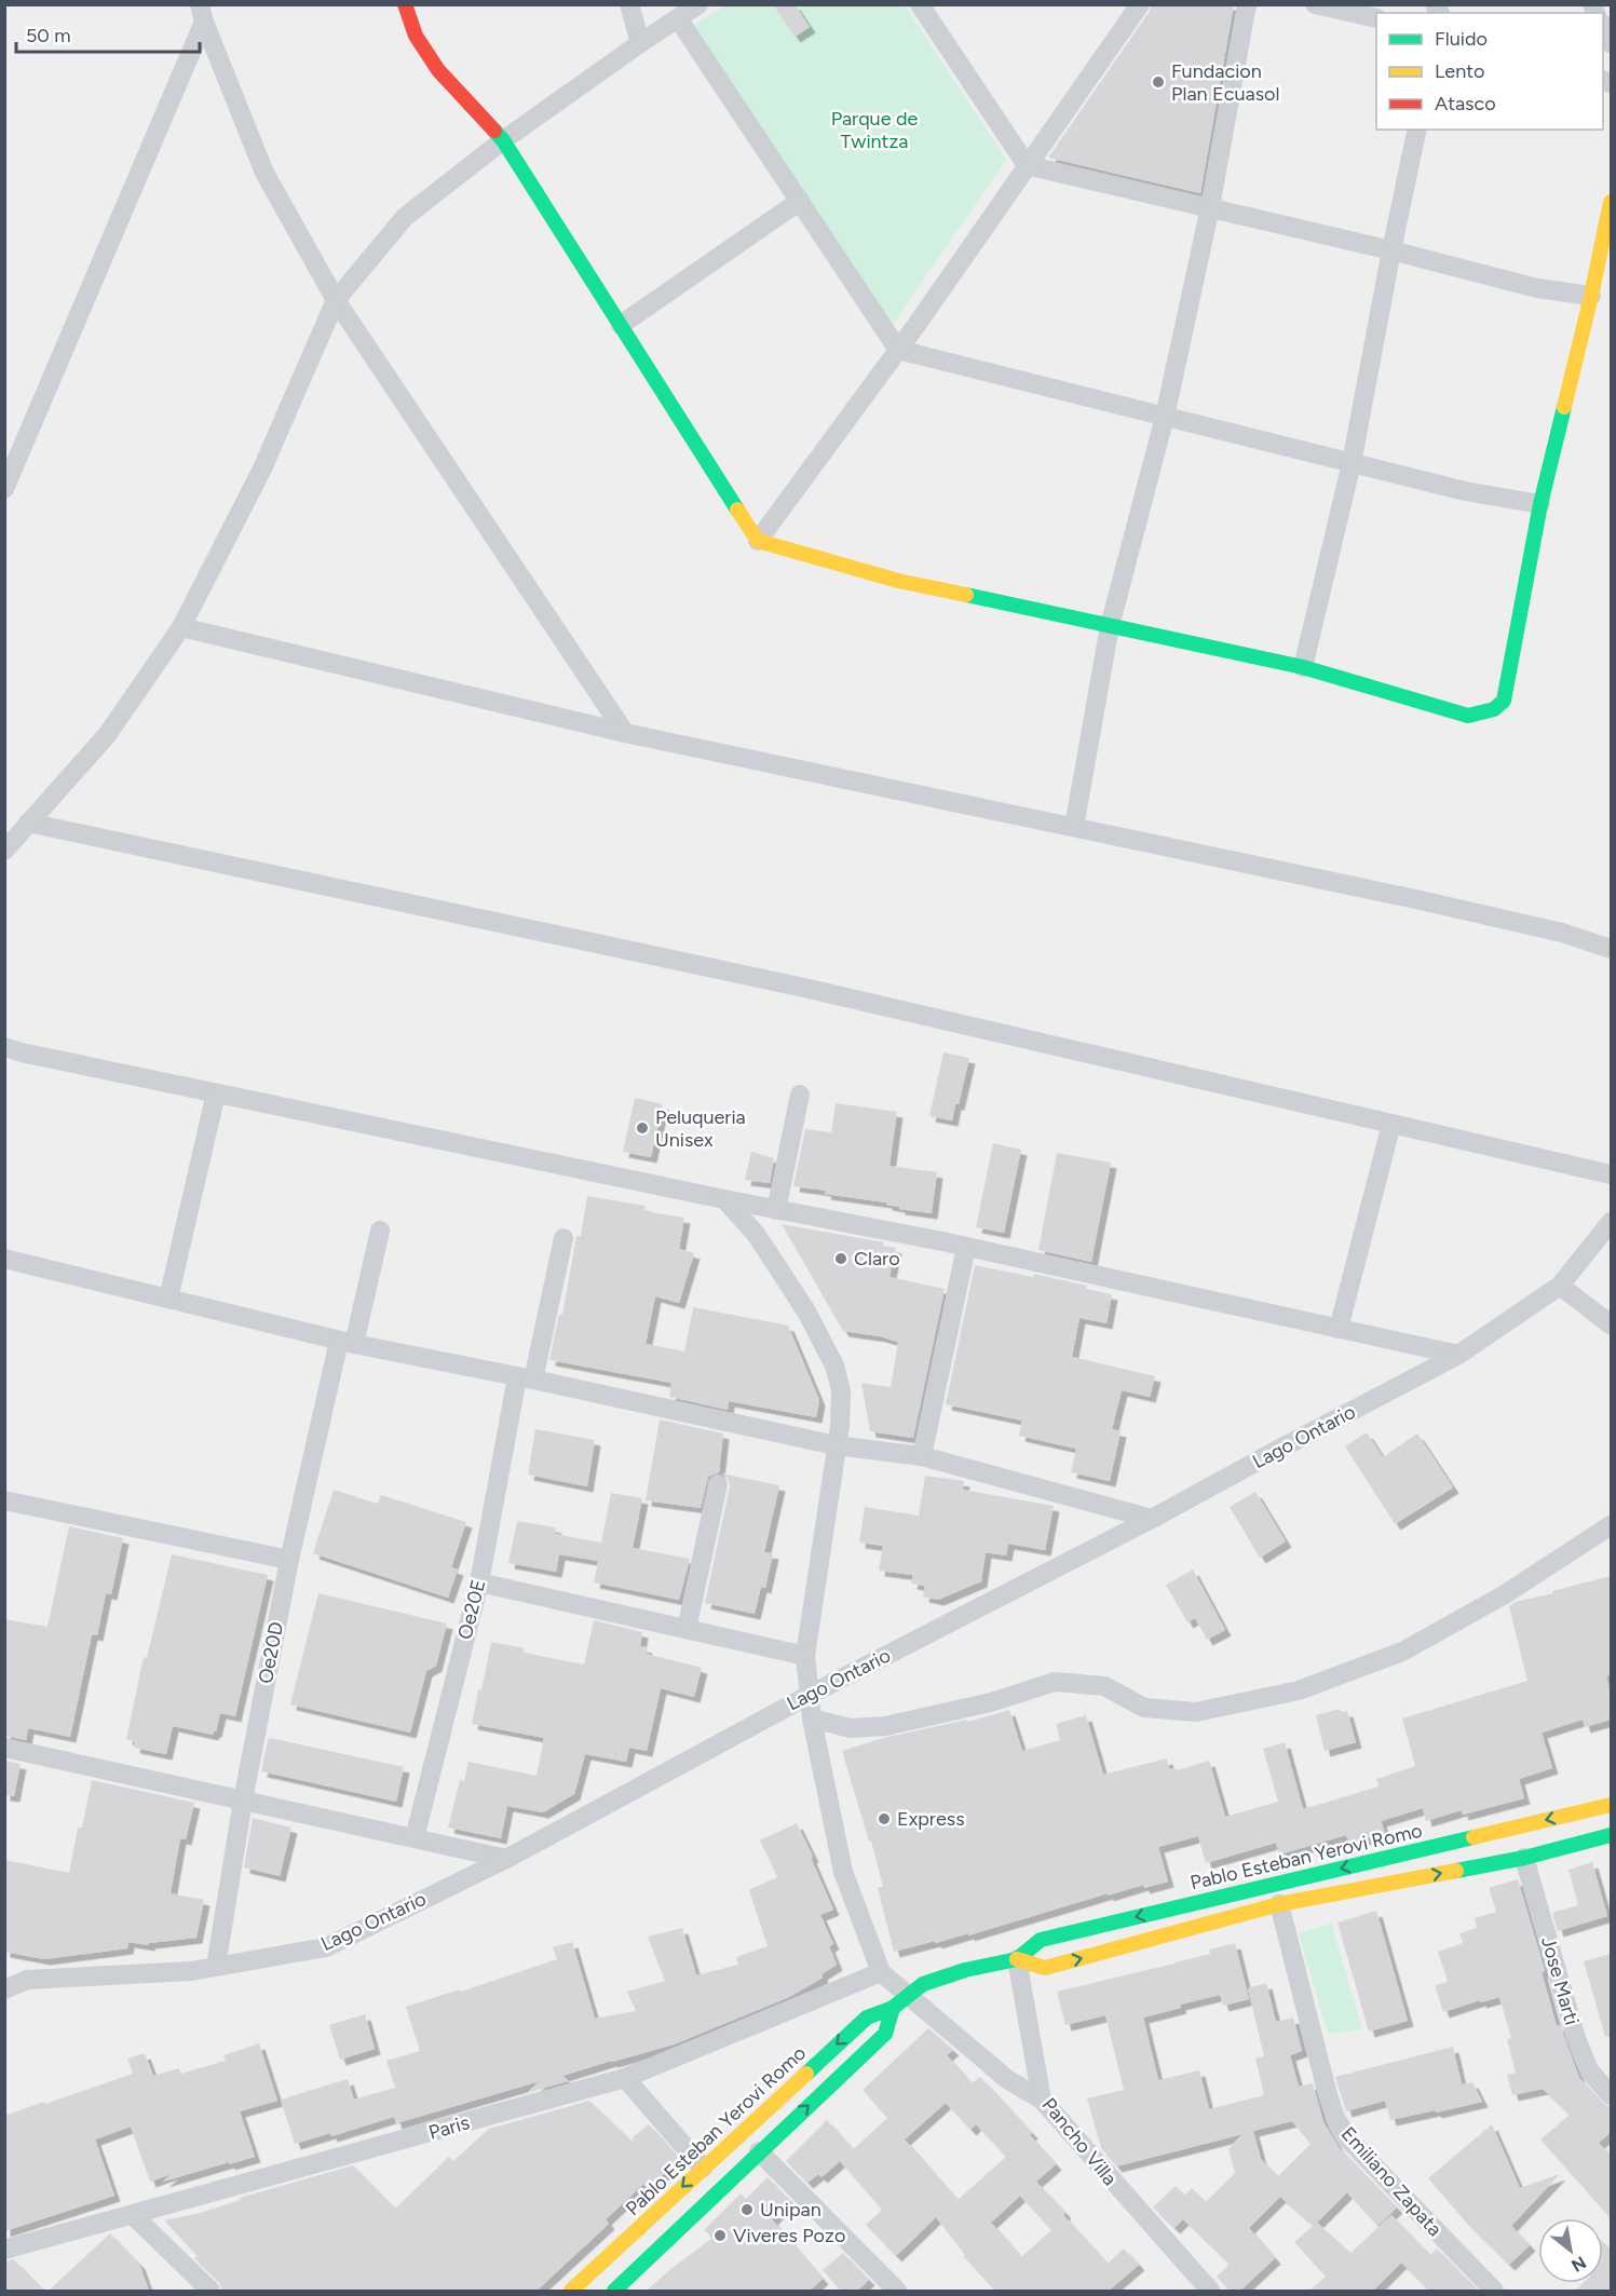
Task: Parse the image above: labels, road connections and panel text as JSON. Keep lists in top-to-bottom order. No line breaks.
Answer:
{"streets":{"street":["Lago Ontario","Oe20E","Oe20D","Pablo Esteban Yerovi Romo","Jose Marti","Paris","Pancho Villa","Emiliano Zapata"]},"crossings":[["Lago Ontario","Oe20D"],["Pablo Esteban Yerovi Romo","Jose Marti"],["Pablo Esteban Yerovi Romo","Pancho Villa"],["Pablo Esteban Yerovi Romo","Emiliano Zapata"]],"parks":["Parque de Twintza"],"places":["Fundacion Plan Ecuasol","Peluqueria Unisex","Claro","Express","Unipan","Viveres Pozo"],"legend":["Fluido","Lento","Atasco"],"scale_bar":"50 m","north":"bottom right"}
